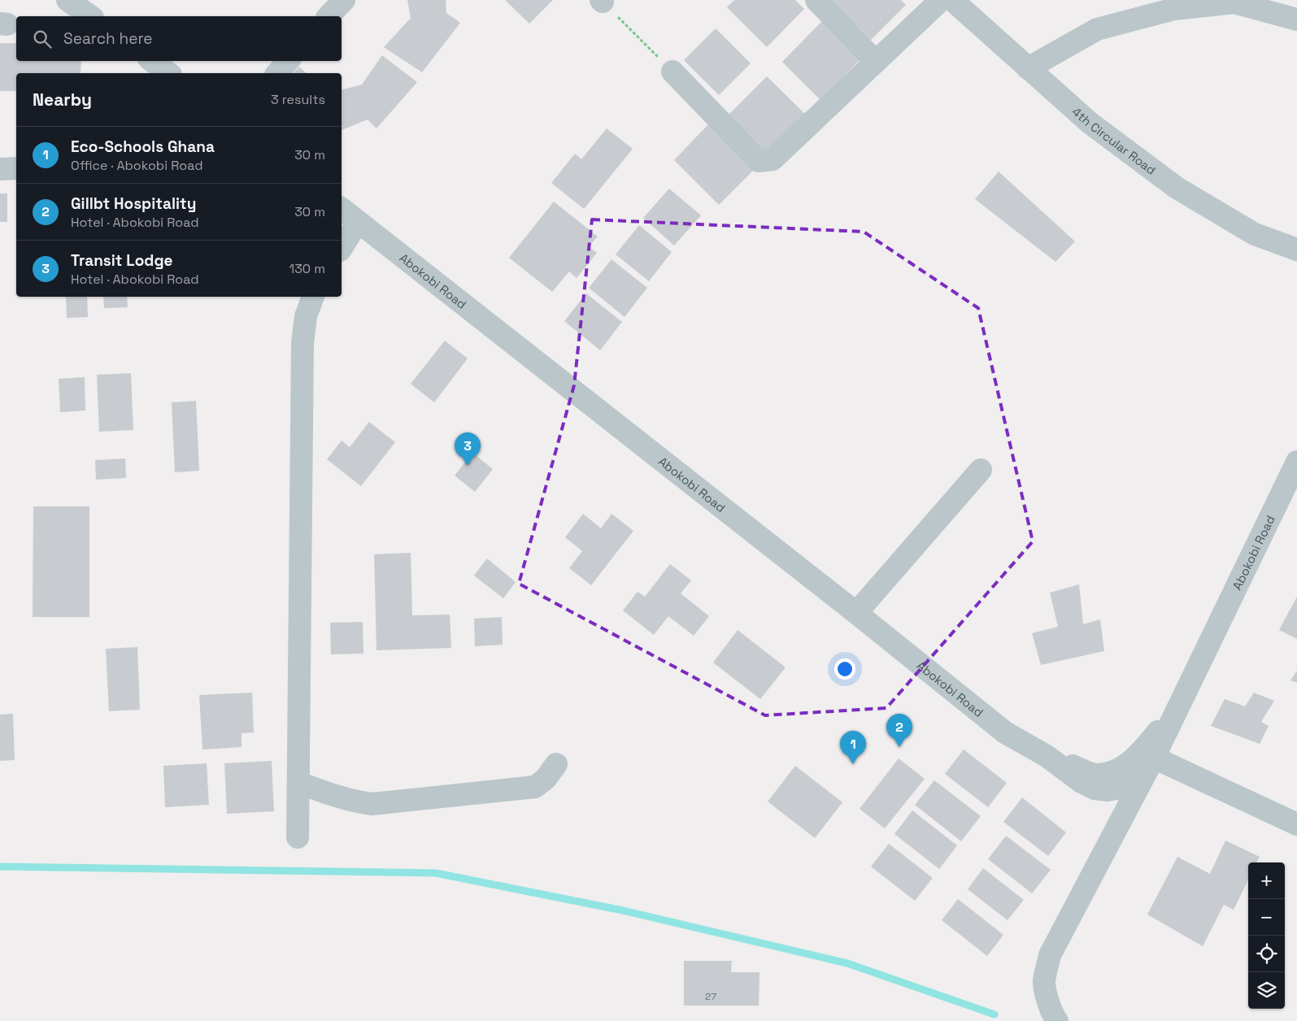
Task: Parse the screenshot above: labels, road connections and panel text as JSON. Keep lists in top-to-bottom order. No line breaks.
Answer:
{"streets":{"street":["4th Circular Road","Abokobi Road"]},"house_numbers":["27"],"page":{"search":"Search here","heading":["Nearby","3 results"],"list":[{"mark":"1","name":"Eco-Schools Ghana","note":"Office · Abokobi Road","value":"30 m"},{"mark":"2","name":"Gillbt Hospitality","note":"Hotel · Abokobi Road","value":"30 m"},{"mark":"3","name":"Transit Lodge","note":"Hotel · Abokobi Road","value":"130 m"}],"pins":["3","2","1"],"map_buttons":["+","−"]}}
